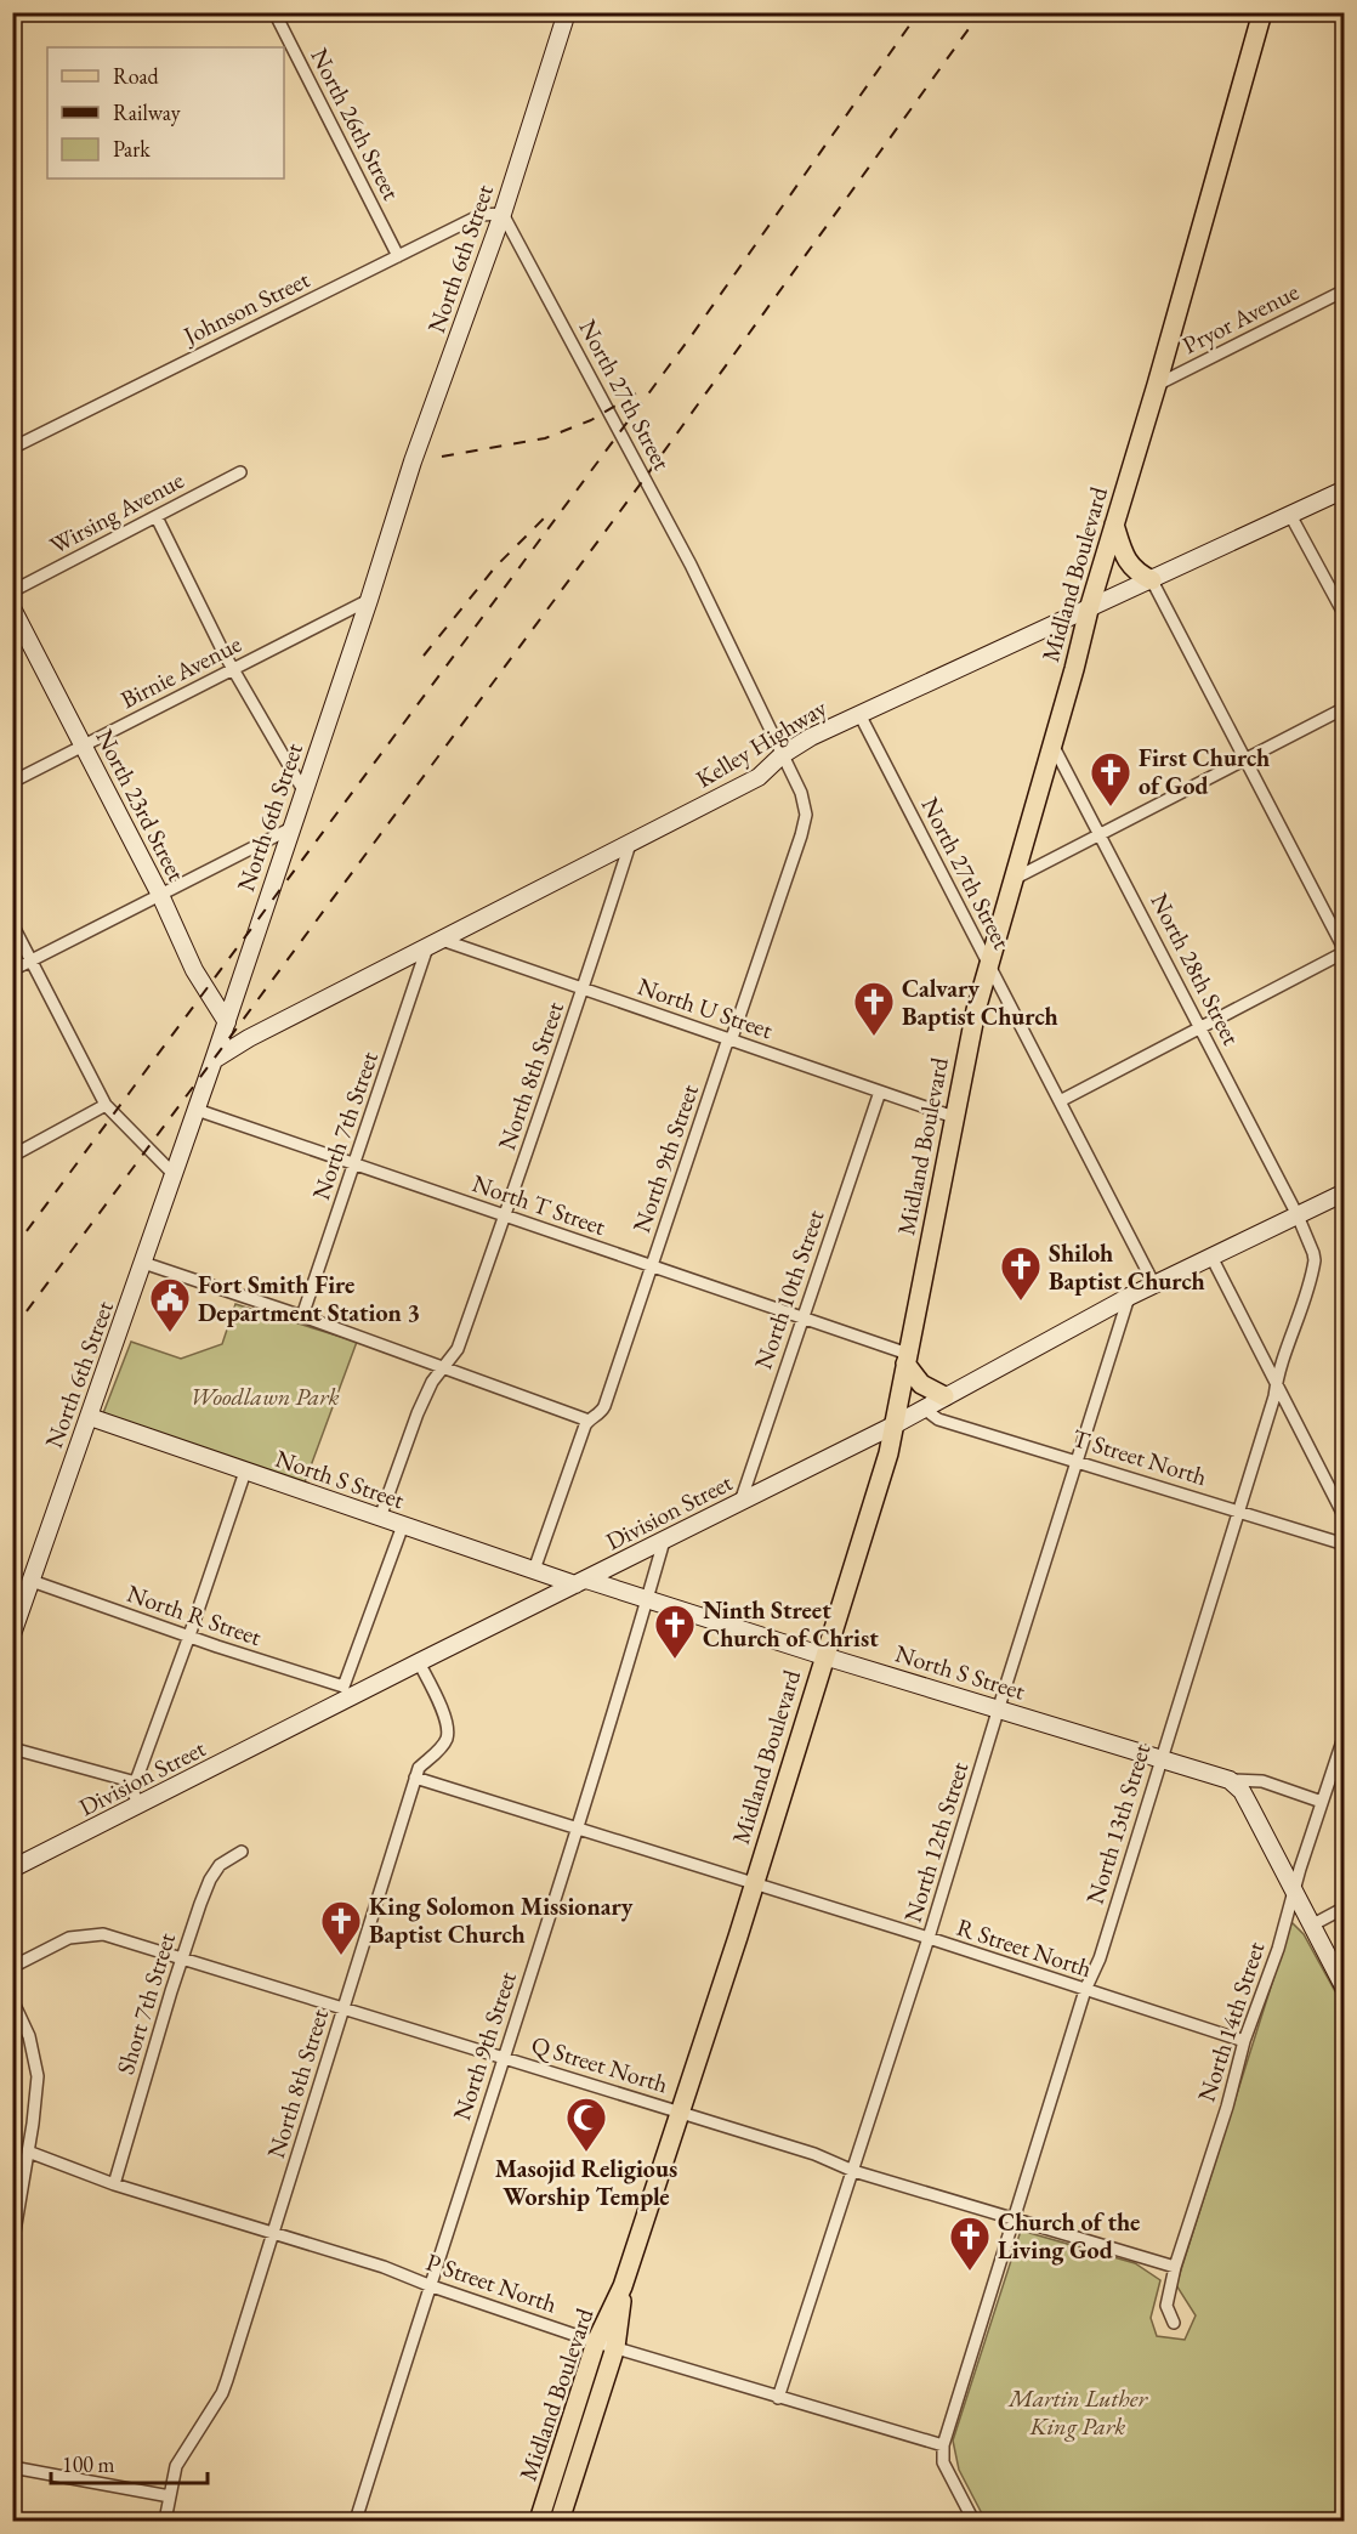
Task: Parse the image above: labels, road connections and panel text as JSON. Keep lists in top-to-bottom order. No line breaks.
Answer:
{"streets":{"main road":["Midland Boulevard"],"street":["North 26th Street","North 6th Street","Johnson Street","Pryor Avenue","North 27th Street","Wirsing Avenue","Birnie Avenue","Kelley Highway","North 23rd Street","North 28th Street","North U Street","North 8th Street","North 7th Street","North 9th Street","North T Street","North 10th Street","T Street North","North S Street","Division Street","North R Street","North 13th Street","North 12th Street","R Street North","Short 7th Street","North 14th Street","Q Street North","P Street North"]},"crossings":[["North 26th Street","Johnson Street"],["North 6th Street","Johnson Street"],["North 6th Street","North 27th Street"],["North 6th Street","Birnie Avenue"],["North 6th Street","Kelley Highway"],["North 6th Street","North 23rd Street"],["North 6th Street","North T Street"],["North 6th Street","North S Street"],["North 6th Street","North R Street"],["Johnson Street","North 27th Street"],["Pryor Avenue","Midland Boulevard"],["North 27th Street","Midland Boulevard"],["North 27th Street","Kelley Highway"],["North 27th Street","North 9th Street"],["North 27th Street","Division Street"],["Midland Boulevard","Kelley Highway"],["Midland Boulevard","North 28th Street"],["Midland Boulevard","North U Street"],["Midland Boulevard","North T Street"],["Midland Boulevard","North S Street"],["Midland Boulevard","Division Street"],["Midland Boulevard","R Street North"],["Midland Boulevard","Q Street North"],["Midland Boulevard","P Street North"],["Birnie Avenue","North 23rd Street"],["Kelley Highway","North U Street"],["Kelley Highway","North 8th Street"],["Kelley Highway","North 7th Street"],["Kelley Highway","North 9th Street"],["North 28th Street","Division Street"],["North 28th Street","North 13th Street"],["North U Street","North 8th Street"],["North U Street","North 7th Street"],["North U Street","North 9th Street"],["North U Street","North 10th Street"],["North 8th Street","North T Street"],["North 8th Street","North S Street"],["North 8th Street","Division Street"],["North 8th Street","R Street North"],["North 8th Street","Q Street North"],["North 8th Street","P Street North"],["North 7th Street","North T Street"],["North 9th Street","North T Street"],["North 9th Street","North S Street"],["North 9th Street","Division Street"],["North 9th Street","R Street North"],["North 9th Street","Q Street North"],["North 9th Street","P Street North"],["North T Street","North 10th Street"],["North 10th Street","Division Street"],["T Street North","Division Street"],["T Street North","North 13th Street"],["T Street North","North 12th Street"],["North S Street","Division Street"],["North S Street","North 13th Street"],["North S Street","North 12th Street"],["North S Street","North 14th Street"],["Division Street","North R Street"],["Division Street","North 13th Street"],["Division Street","North 12th Street"],["North 13th Street","R Street North"],["North 13th Street","Q Street North"],["North 13th Street","P Street North"],["North 12th Street","R Street North"],["North 12th Street","Q Street North"],["North 12th Street","P Street North"],["R Street North","North 14th Street"],["Short 7th Street","Q Street North"],["Short 7th Street","P Street North"],["North 14th Street","Q Street North"]],"parks":["Woodlawn Park","Martin Luther King Park"],"places":{"church":["First Church of God","Calvary Baptist Church","Shiloh Baptist Church","Ninth Street Church of Christ","King Solomon Missionary Baptist Church","Church of the Living God"],"public building":["Fort Smith Fire Department Station 3"],"mosque":["Masojid Religious Worship Temple"]},"legend":["Road","Railway","Park"],"scale_bar":"100 m"}
